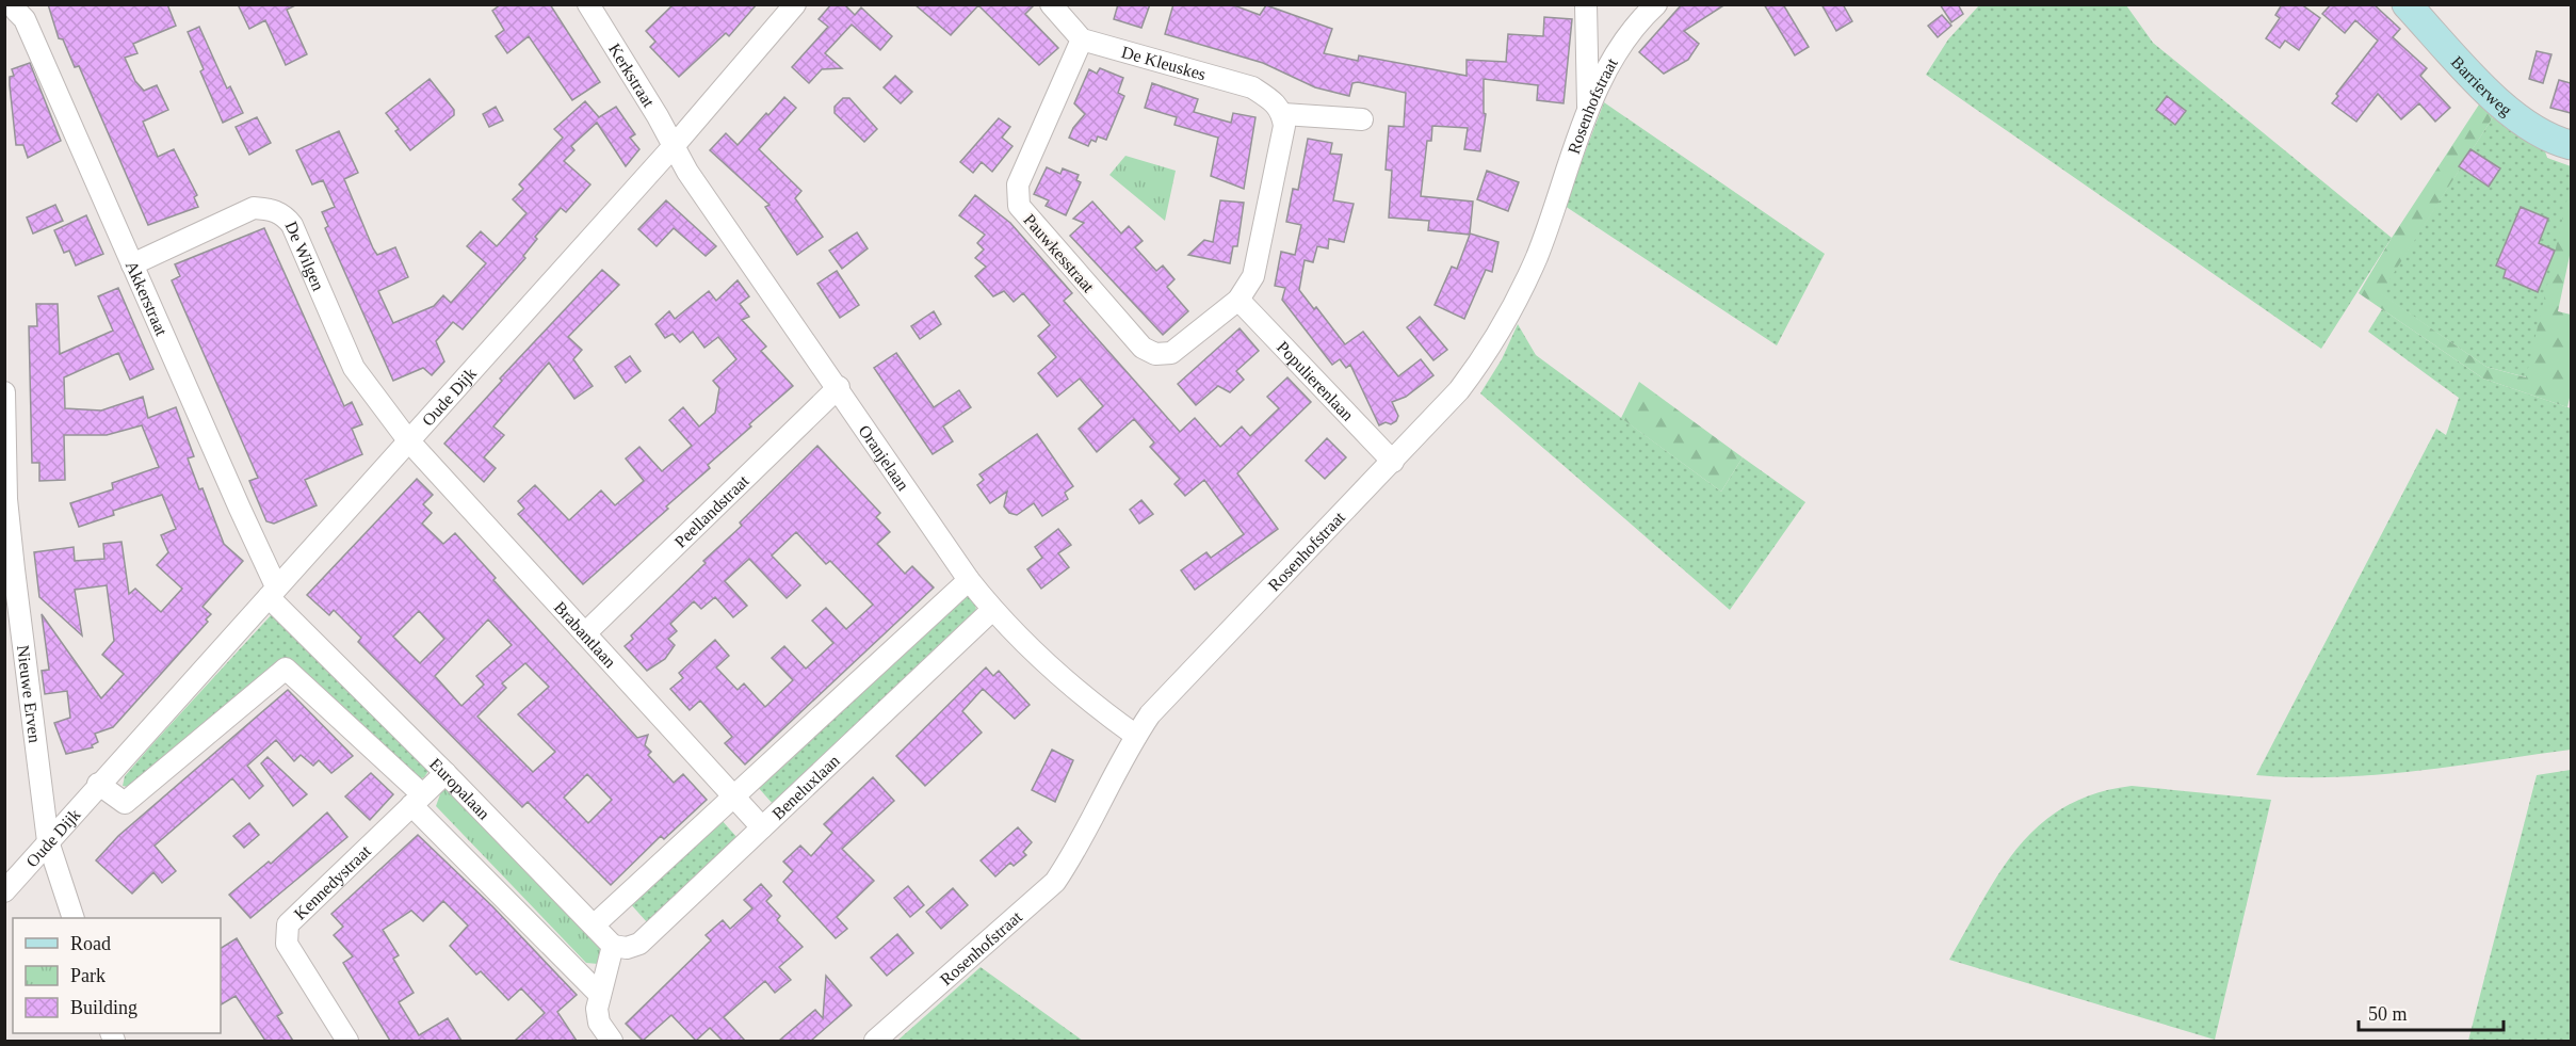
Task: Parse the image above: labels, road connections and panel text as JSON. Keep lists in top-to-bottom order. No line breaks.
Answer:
{"streets":{"street":["De Kleuskes","Kerkstraat","Barrierweg","Rosenhofstraat","Pauwkesstraat","De Wilgen","Akkerstraat","Populierenlaan","Oude Dijk","Oranjelaan","Peellandstraat","Brabantlaan","Nieuwe Erven","Beneluxlaan","Europalaan","Kennedystraat"]},"crossings":[["De Kleuskes","Pauwkesstraat"],["Kerkstraat","Oude Dijk"],["Kerkstraat","Oranjelaan"],["Rosenhofstraat","Populierenlaan"],["Rosenhofstraat","Oranjelaan"],["Pauwkesstraat","Populierenlaan"],["De Wilgen","Akkerstraat"],["De Wilgen","Oude Dijk"],["De Wilgen","Brabantlaan"],["Akkerstraat","Oude Dijk"],["Akkerstraat","Europalaan"],["Oude Dijk","Oranjelaan"],["Oude Dijk","Brabantlaan"],["Oude Dijk","Nieuwe Erven"],["Oude Dijk","Europalaan"],["Oranjelaan","Peellandstraat"],["Oranjelaan","Beneluxlaan"],["Peellandstraat","Brabantlaan"],["Brabantlaan","Beneluxlaan"],["Beneluxlaan","Europalaan"],["Europalaan","Kennedystraat"]],"legend":["Road","Park","Building"],"scale_bar":"50 m"}
